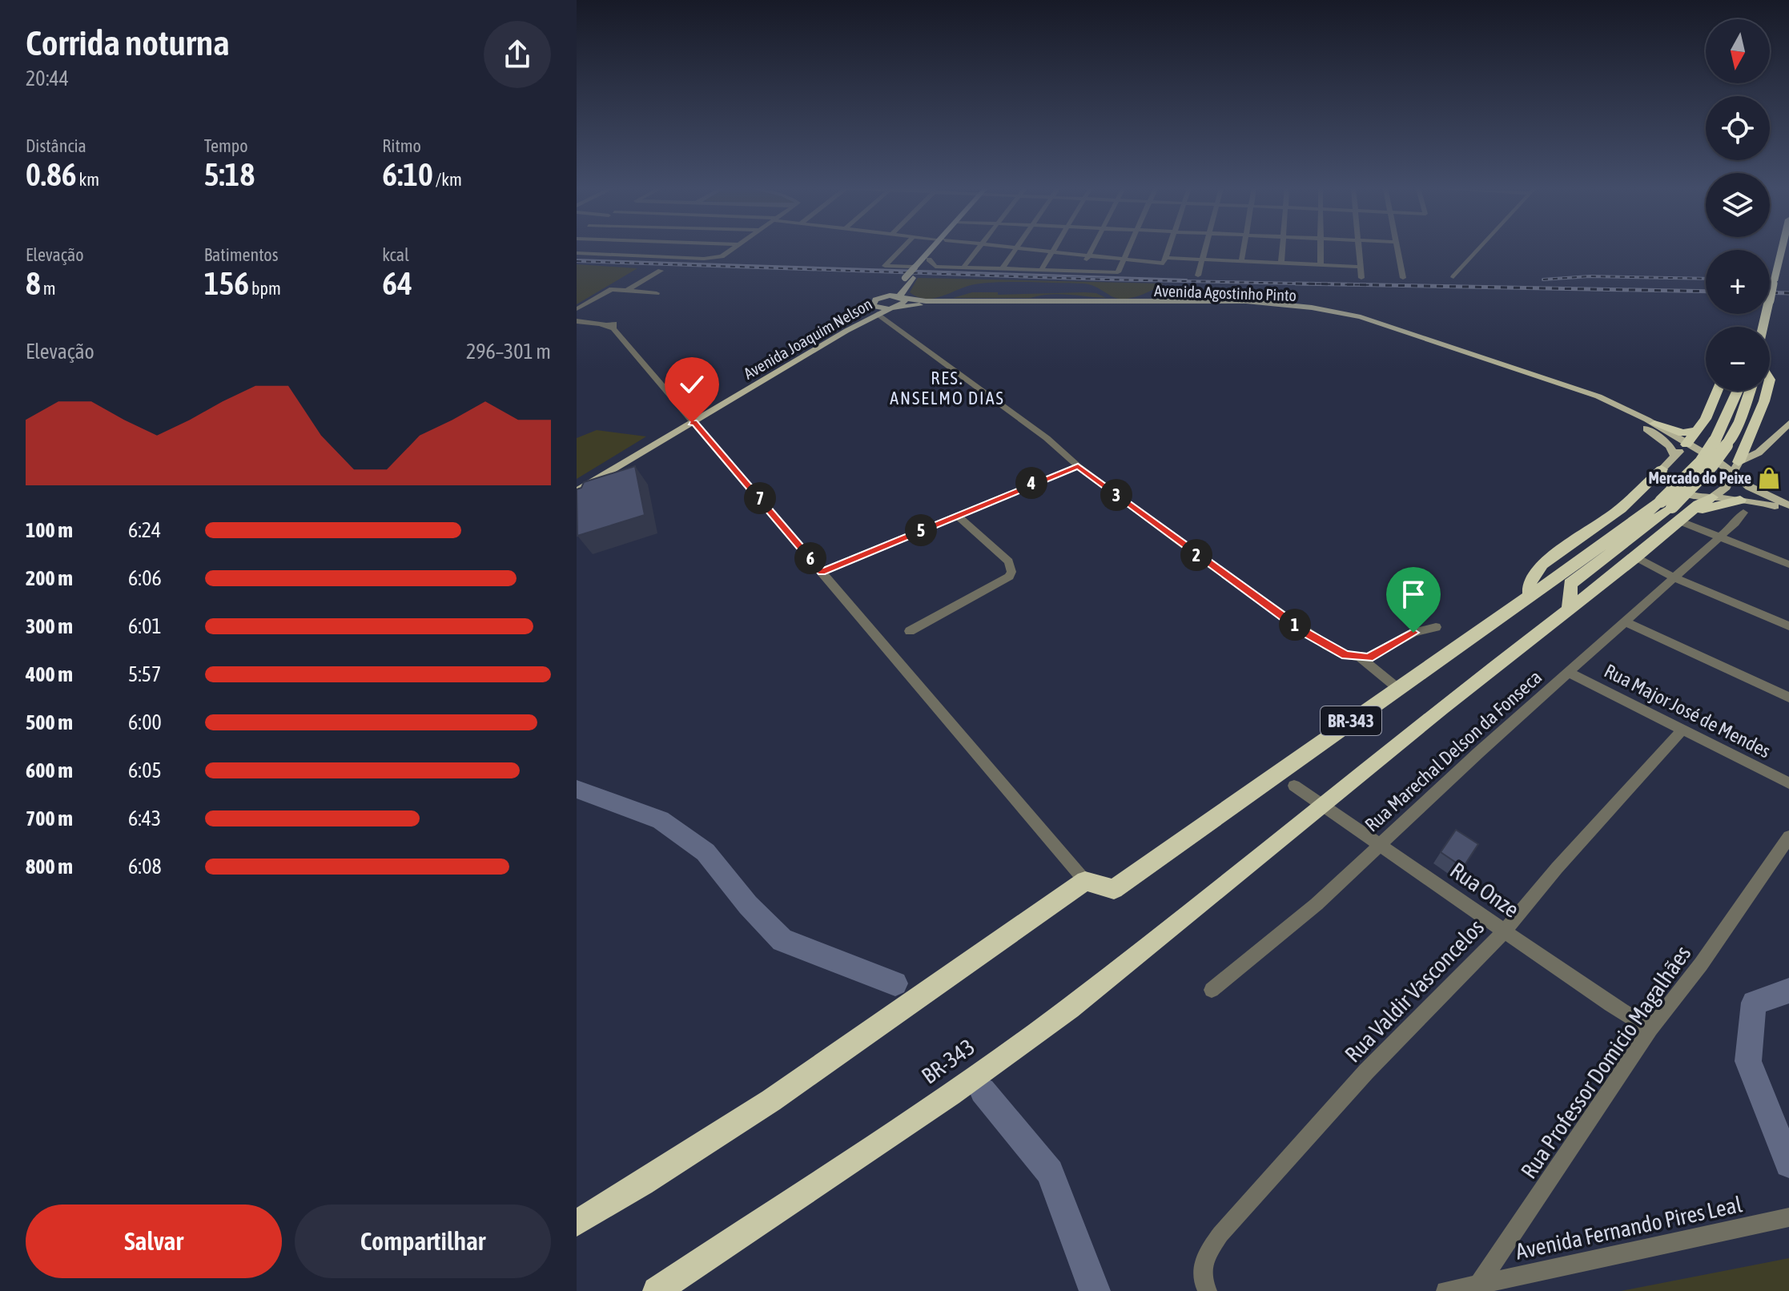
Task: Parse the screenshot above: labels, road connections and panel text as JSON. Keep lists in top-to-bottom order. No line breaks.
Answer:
{"streets":{"highway":["BR-343"],"main road":["Avenida Agostinho Pinto","Avenida Joaquim Nelson"],"street":["Rua Major José de Mendes","Rua Marechal Delson da Fonseca","Rua Onze","Rua Valdir Vasconcelos","Rua Professor Domicio Magalhães","Avenida Fernando Pires Leal"]},"crossings":[["Avenida Agostinho Pinto","Avenida Joaquim Nelson"],["Rua Major José de Mendes","Rua Marechal Delson da Fonseca"],["Rua Major José de Mendes","Rua Valdir Vasconcelos"],["BR-343","Rua Onze"],["Rua Marechal Delson da Fonseca","Rua Onze"],["Rua Onze","Rua Valdir Vasconcelos"],["Rua Onze","Rua Professor Domicio Magalhães"],["Rua Professor Domicio Magalhães","Avenida Fernando Pires Leal"]],"districts":["RES. ANSELMO DIAS"],"places":{"shop":["Mercado do Peixe"]},"north":"bottom","page":{"heading":["Corrida noturna","20:44"],"map_buttons":["+","−"],"stats":[["Distância","0.86 km"],["Tempo","5:18"],["Ritmo","6:10 /km"],["Elevação","8 m"],["Batimentos","156 bpm"],["kcal","64"]],"chart":["Elevação","296–301 m"],"pins":["4","3","7","5","2","6","1"],"list":[{"name":"100 m","note":"6:24"},{"name":"200 m","note":"6:06"},{"name":"300 m","note":"6:01"},{"name":"400 m","note":"5:57"},{"name":"500 m","note":"6:00"},{"name":"600 m","note":"6:05"},{"name":"700 m","note":"6:43"},{"name":"800 m","note":"6:08"}],"buttons":["Salvar","Compartilhar"]}}
